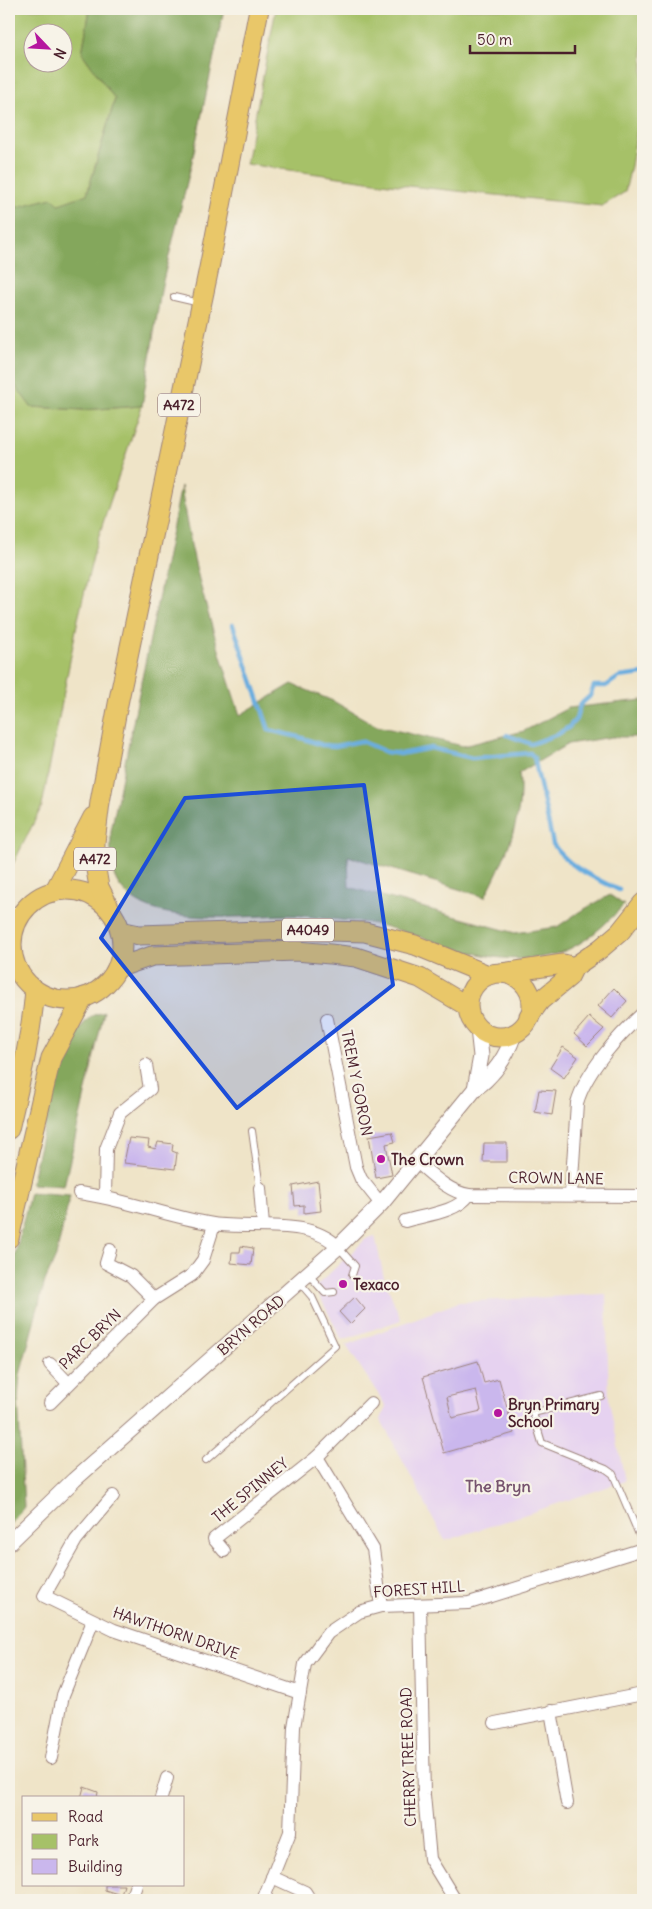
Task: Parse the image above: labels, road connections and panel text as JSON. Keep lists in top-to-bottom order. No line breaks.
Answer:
{"streets":{"main road":["A472","A4049"],"street":["TREM Y GORON","CROWN LANE","BRYN ROAD","PARC BRYN","THE SPINNEY","FOREST HILL","HAWTHORN DRIVE","CHERRY TREE ROAD"]},"crossings":[["A472","A4049"],["A4049","BRYN ROAD"],["TREM Y GORON","BRYN ROAD"],["CROWN LANE","BRYN ROAD"],["FOREST HILL","HAWTHORN DRIVE"],["FOREST HILL","CHERRY TREE ROAD"]],"districts":["The Bryn"],"places":["The Crown","Texaco","Bryn Primary School"],"legend":["Road","Park","Building"],"scale_bar":"50 m","north":"bottom right"}
